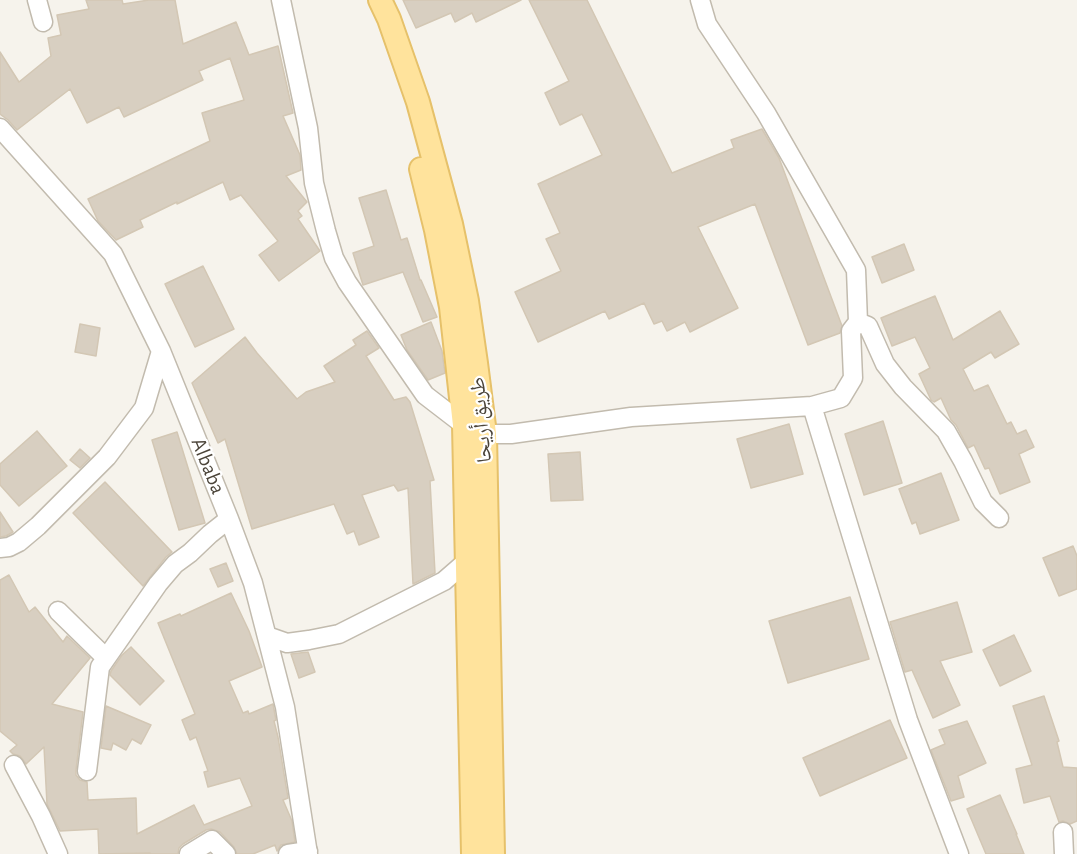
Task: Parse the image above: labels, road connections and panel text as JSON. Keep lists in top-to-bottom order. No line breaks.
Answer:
{"streets":{"main road":["طريق أريحا"],"street":["Albaba"]}}
